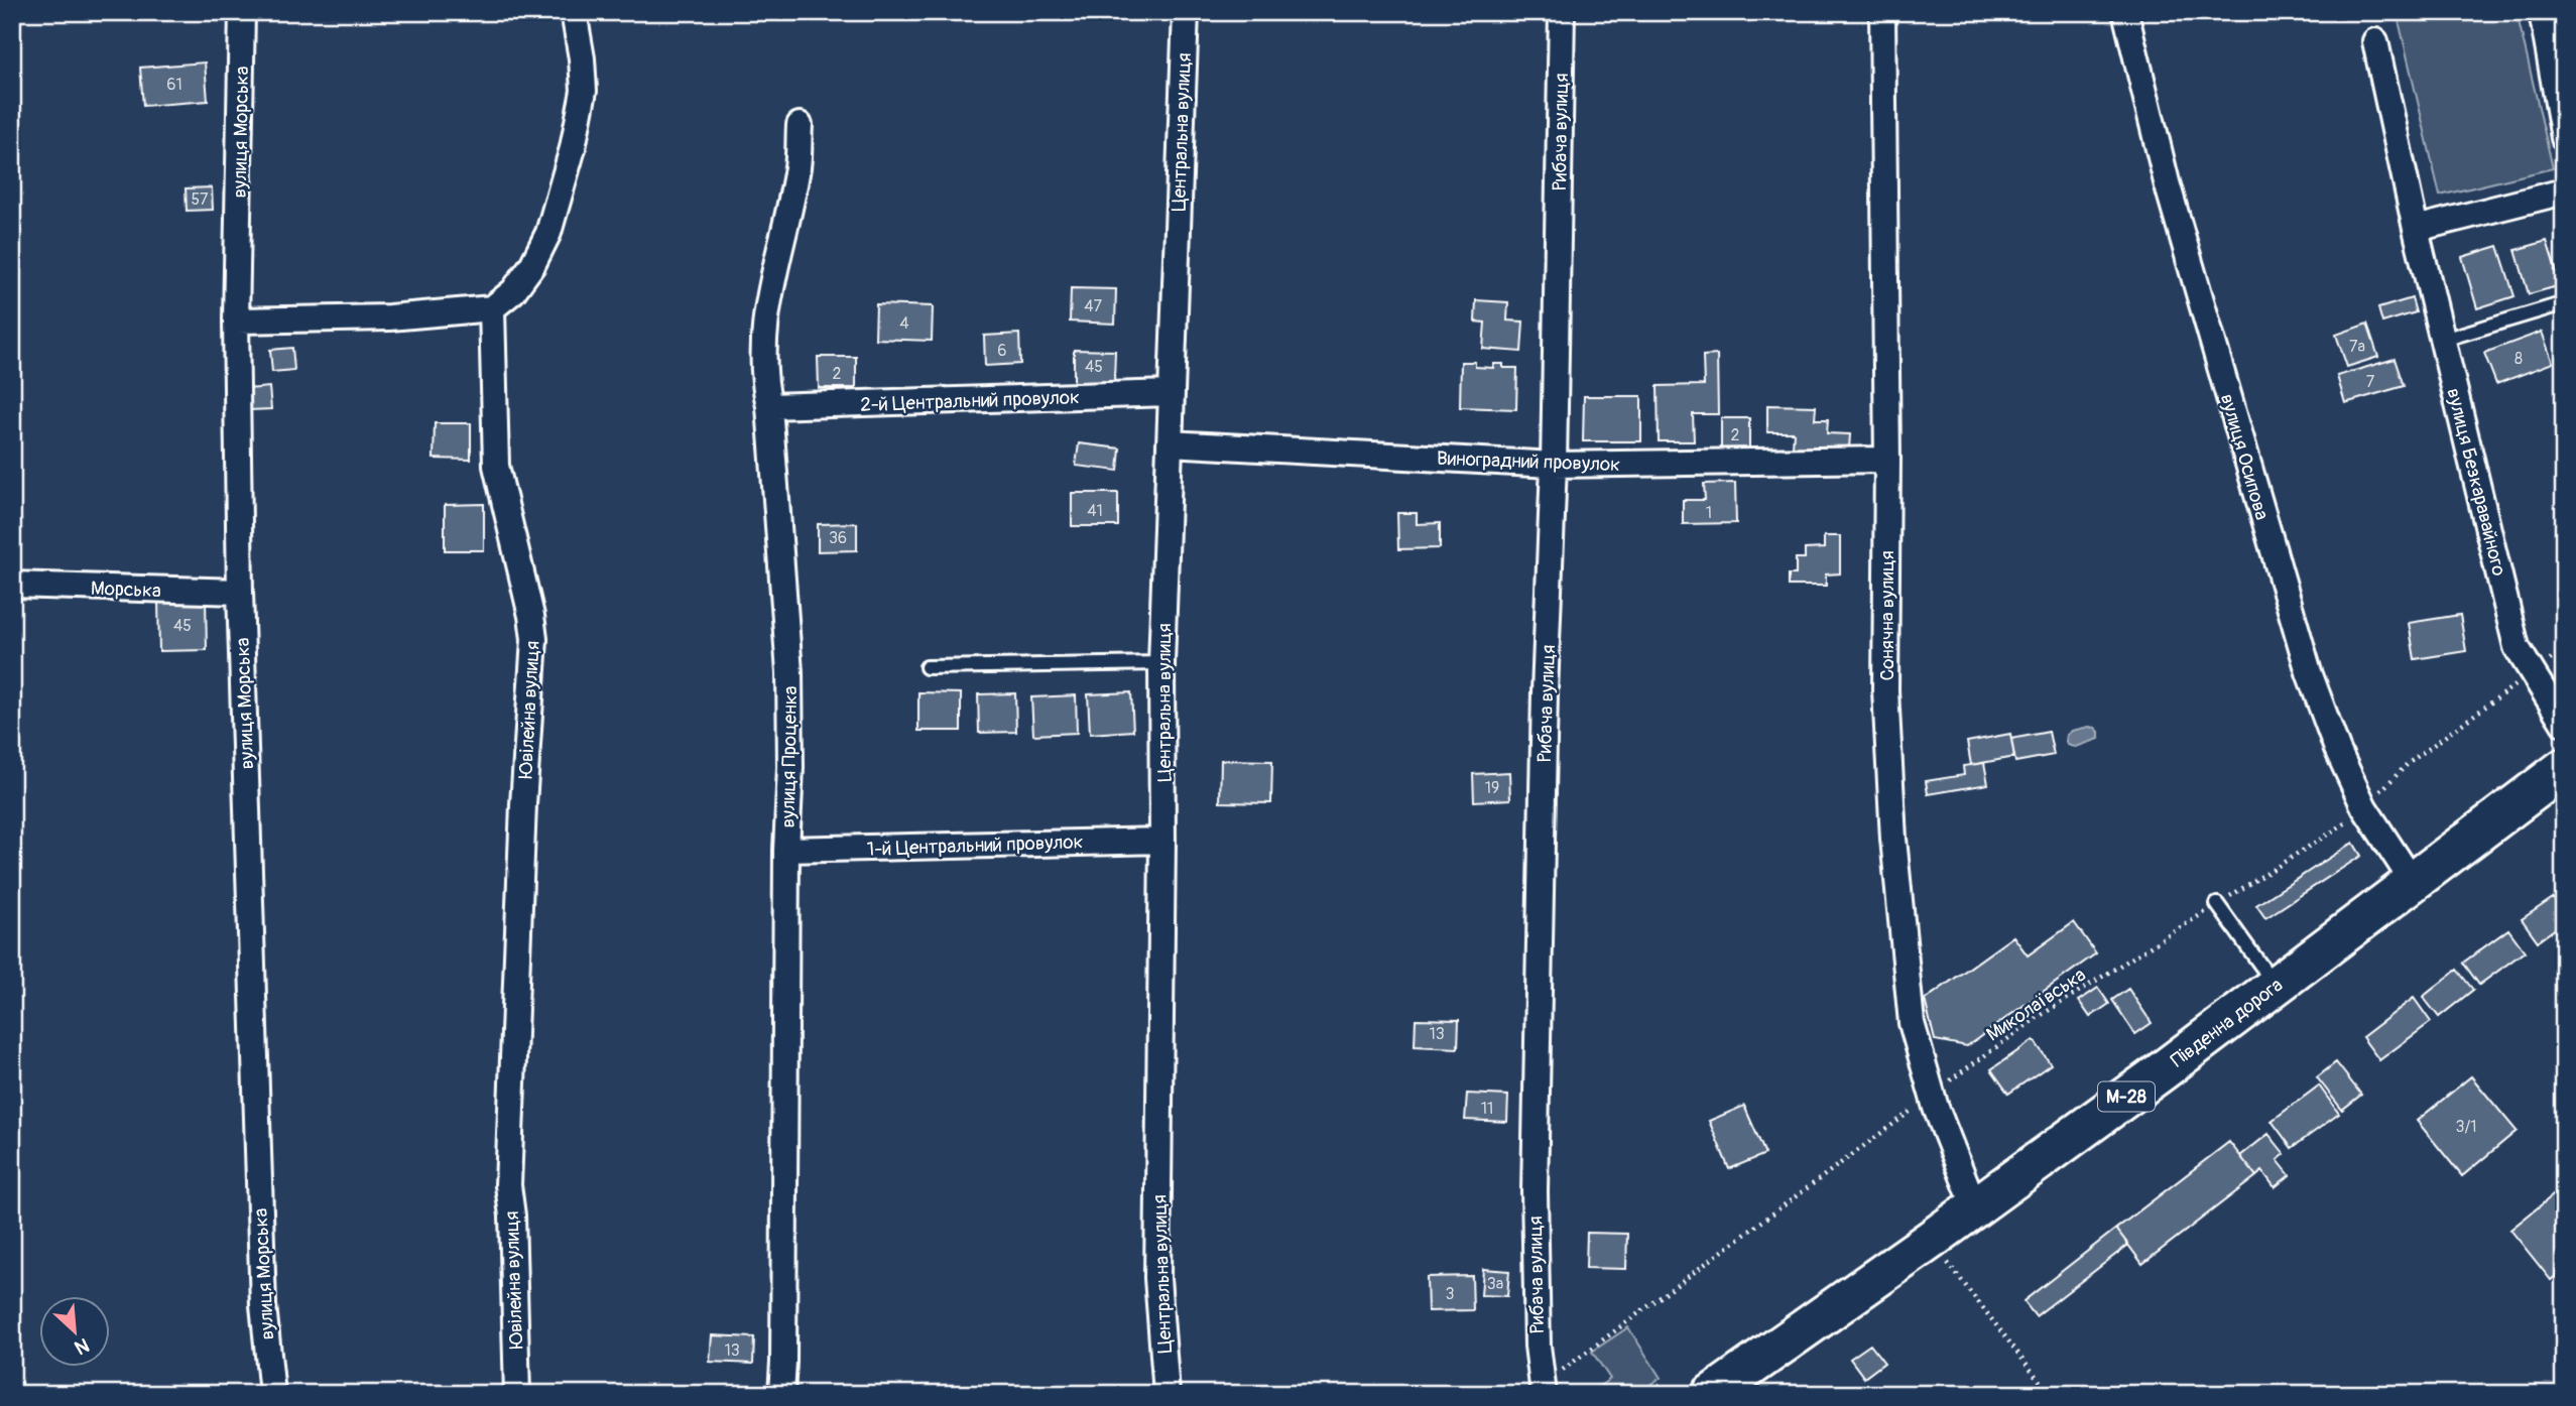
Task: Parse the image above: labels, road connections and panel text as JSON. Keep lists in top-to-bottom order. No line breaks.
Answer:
{"streets":{"highway":["Південна дорога","М-28"],"street":["вулиця Морська","Центральна вулиця","Рибача вулиця","2-й Центральний провулок","вулиця Осипова","Виноградний провулок","вулиця Безкаравайного","Морська","Сонячна вулиця","Ювілейна вулиця","вулиця Проценка","1-й Центральний провулок"],"path":["Миколаївська"]},"crossings":[["вулиця Морська","Морська"],["Центральна вулиця","2-й Центральний провулок"],["Центральна вулиця","Виноградний провулок"],["Центральна вулиця","1-й Центральний провулок"],["Рибача вулиця","Виноградний провулок"],["Рибача вулиця","Миколаївська"],["2-й Центральний провулок","вулиця Проценка"],["вулиця Осипова","Миколаївська"],["вулиця Осипова","Південна дорога"],["Виноградний провулок","Сонячна вулиця"],["вулиця Безкаравайного","Миколаївська"],["Сонячна вулиця","Миколаївська"],["Сонячна вулиця","Південна дорога"],["вулиця Проценка","1-й Центральний провулок"]],"house_numbers":["61","57","47","4","7а","6","8","45","2","7","2","41","1","36","45","19","13","11","3/1","3а","3","13"],"north":"bottom right"}
